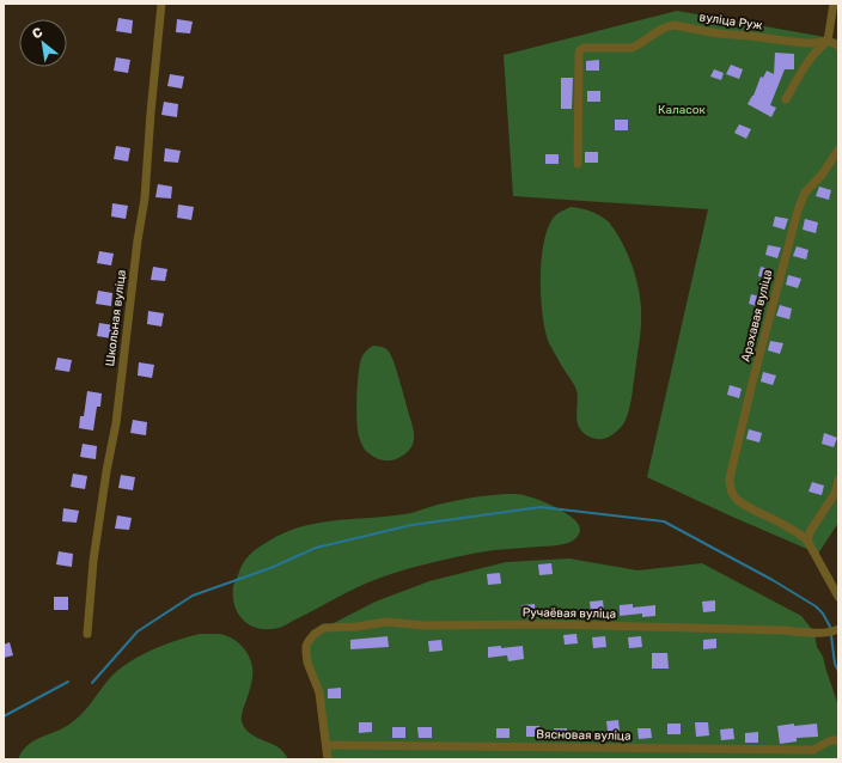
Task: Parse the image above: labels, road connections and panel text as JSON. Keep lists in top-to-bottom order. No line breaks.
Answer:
{"streets":{"street":["вуліца Руж","Арэхавая вуліца","Школьная вуліца","Ручаёвая вуліца","Вясновая вуліца"]},"crossings":[["Ручаёвая вуліца","Вясновая вуліца"]],"parks":["Каласок"],"north":"top left"}
